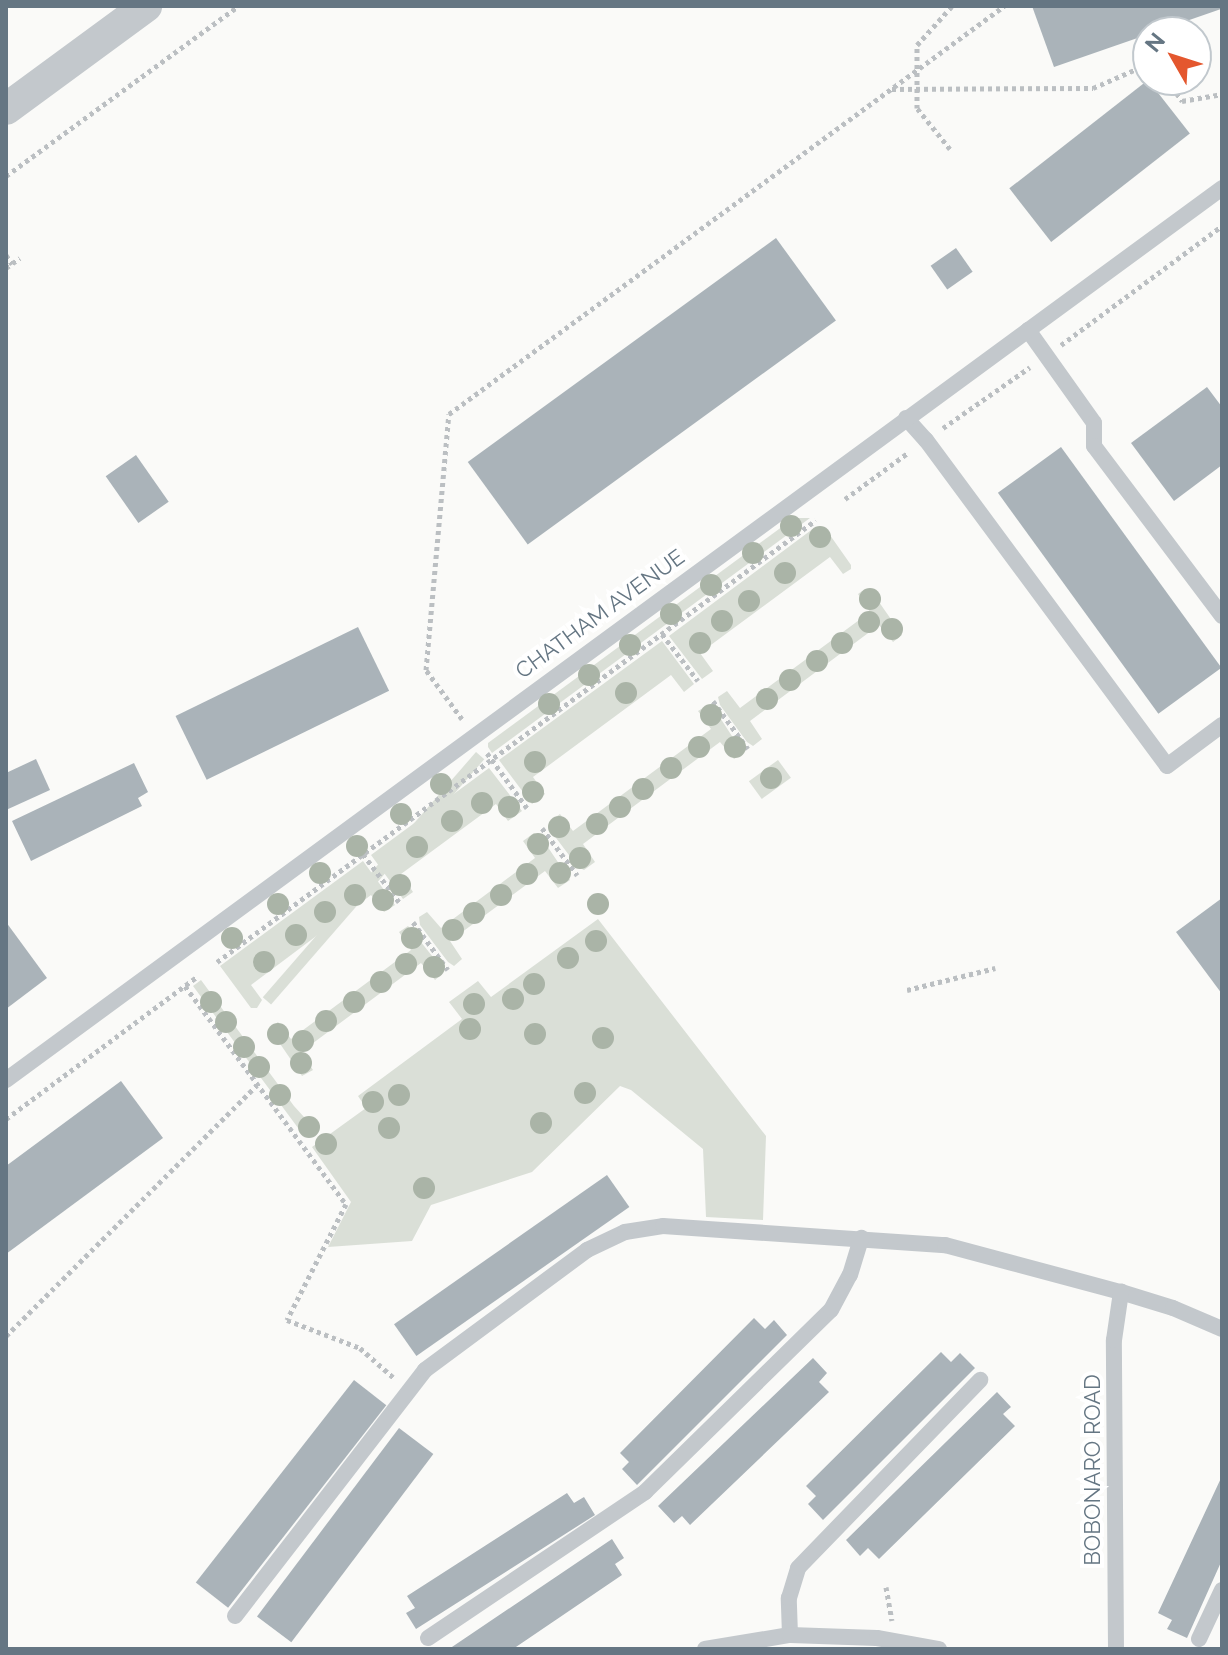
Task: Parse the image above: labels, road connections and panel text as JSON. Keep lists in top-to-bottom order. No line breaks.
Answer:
{"streets":{"lane":["CHATHAM AVENUE","BOBONARO ROAD"]},"north":"top left"}
